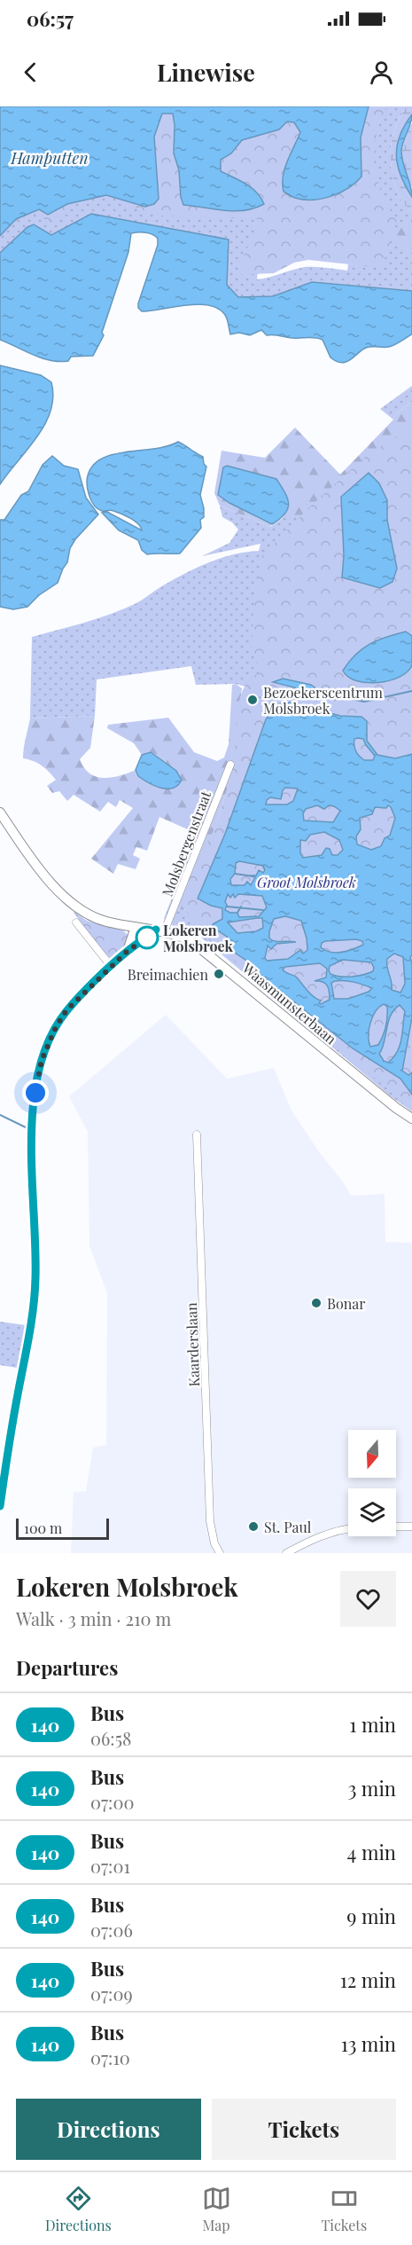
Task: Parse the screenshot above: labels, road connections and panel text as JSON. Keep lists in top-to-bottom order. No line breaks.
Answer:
{"streets":{"street":["Molsbergenstraat","Waasmunsterbaan","Kaarderslaan"]},"crossings":[["Molsbergenstraat","Waasmunsterbaan"]],"water":["Hamputten"],"parks":["Groot Molsbroek"],"places":["Bezoekerscentrum Molsbroek","Lokeren Molsbroek","Breimachien","Bonar","St. Paul"],"lines":["bus line 140"],"scale_bar":"100 m","north":"bottom","page":{"status":"06:57","header":"Linewise","scale":"100 m","heading":[["Lokeren Molsbroek","Walk · 3 min · 210 m"],"Departures"],"list":[{"mark":"140","name":"Bus","note":"06:58","value":"1 min"},{"mark":"140","name":"Bus","note":"07:00","value":"3 min"},{"mark":"140","name":"Bus","note":"07:01","value":"4 min"},{"mark":"140","name":"Bus","note":"07:06","value":"9 min"},{"mark":"140","name":"Bus","note":"07:09","value":"12 min"},{"mark":"140","name":"Bus","note":"07:10","value":"13 min"}],"buttons":["Directions","Tickets"],"tabs":["Directions","Map","Tickets"]}}
